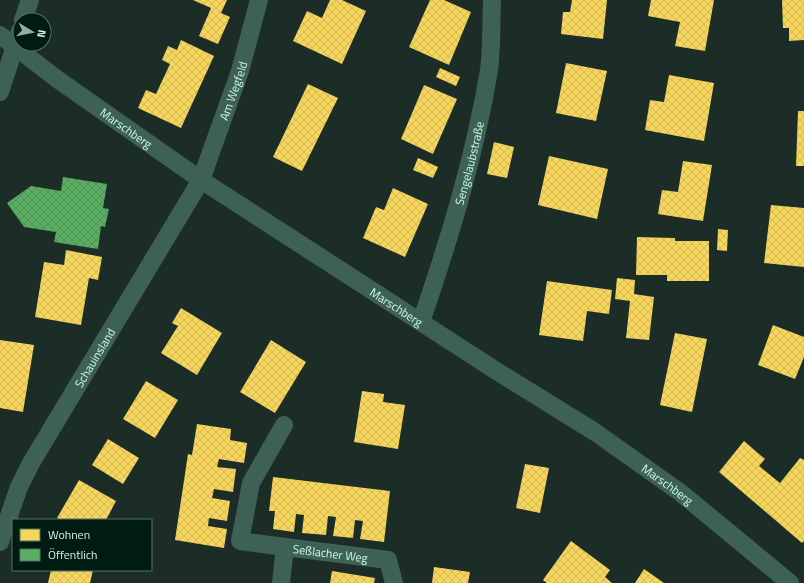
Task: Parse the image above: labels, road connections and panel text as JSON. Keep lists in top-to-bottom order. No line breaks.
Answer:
{"streets":{"street":["Am Wegfeld","Marschberg","Sengelaubstraße","Schauinsland","Seßlacher Weg"]},"crossings":[["Am Wegfeld","Marschberg"],["Am Wegfeld","Schauinsland"],["Marschberg","Sengelaubstraße"],["Marschberg","Schauinsland"]],"legend":["Wohnen","Öffentlich"],"north":"right"}
